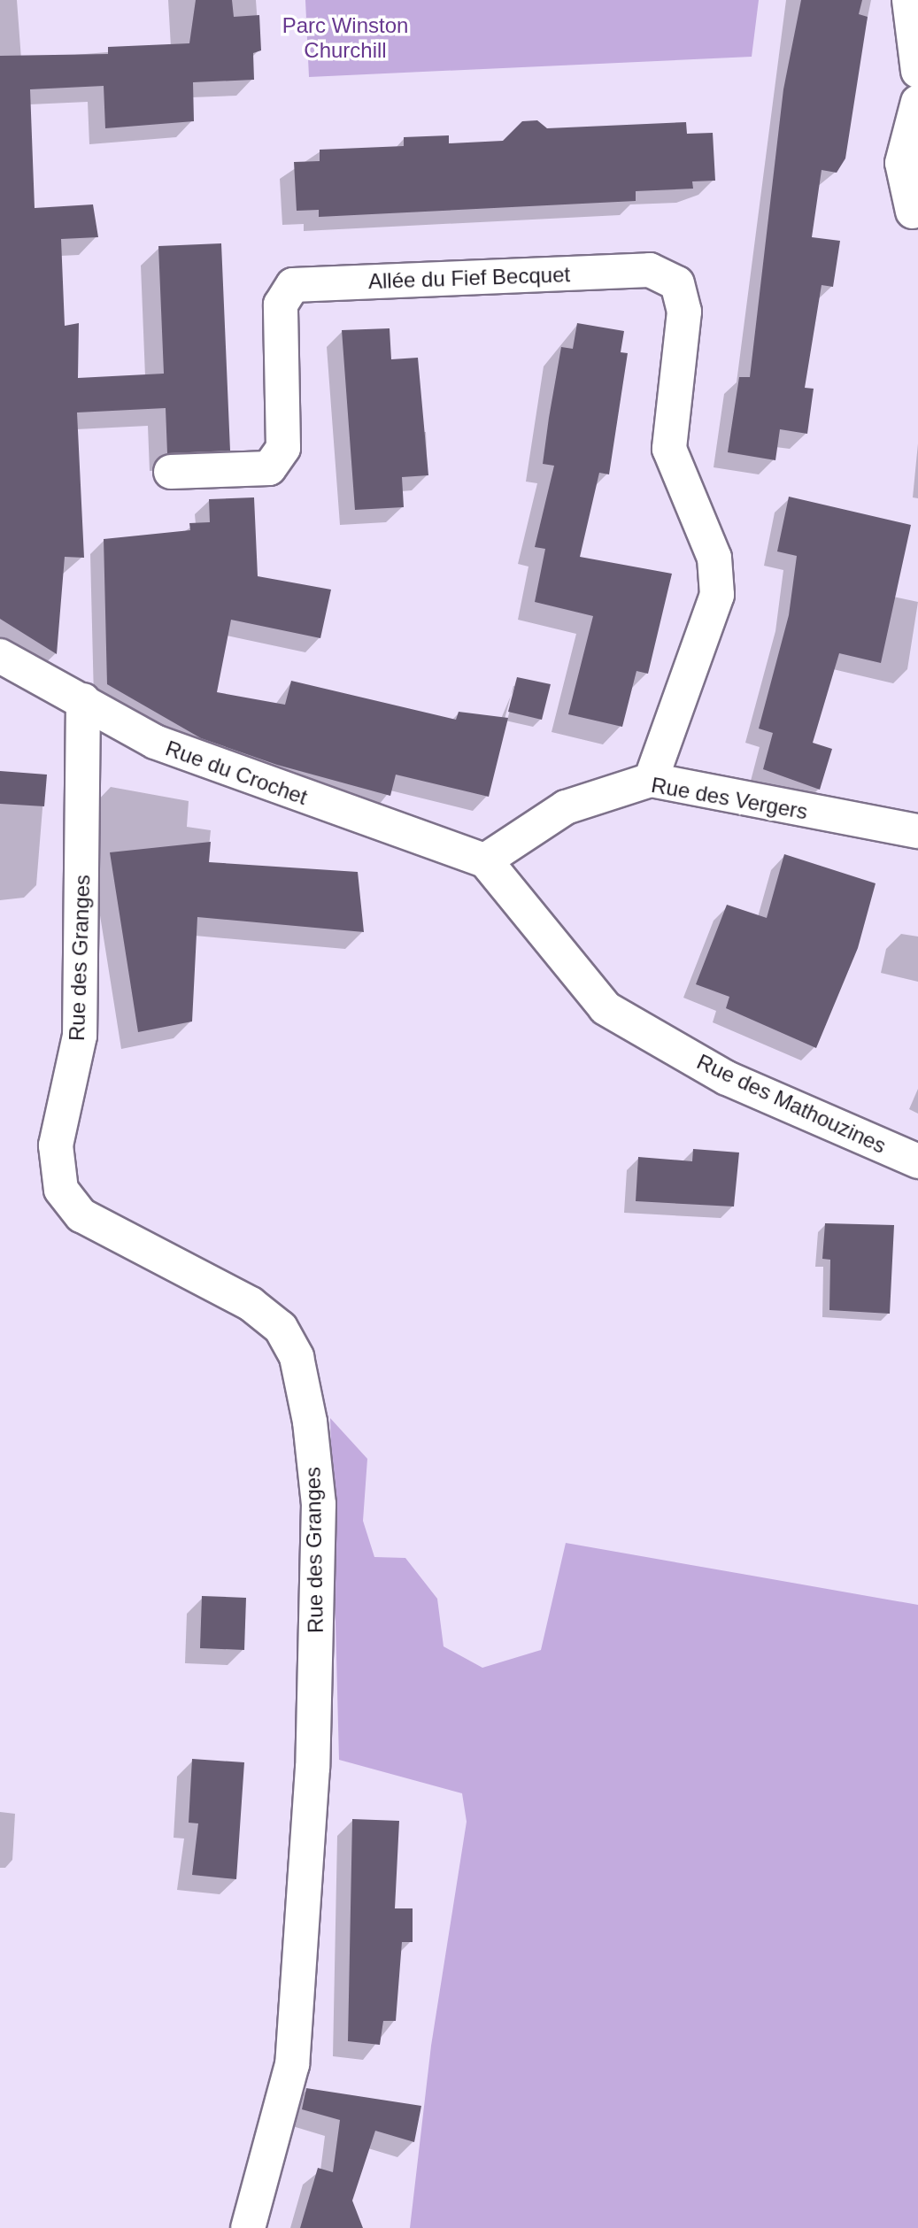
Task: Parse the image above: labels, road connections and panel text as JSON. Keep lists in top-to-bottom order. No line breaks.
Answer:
{"streets":{"street":["Allée du Fief Becquet","Rue du Crochet","Rue des Vergers","Rue des Granges","Rue des Mathouzines"]},"crossings":[["Allée du Fief Becquet","Rue des Vergers"],["Rue du Crochet","Rue des Vergers"],["Rue du Crochet","Rue des Granges"],["Rue du Crochet","Rue des Mathouzines"],["Rue des Vergers","Rue des Mathouzines"]],"parks":["Parc Winston Churchill"]}
